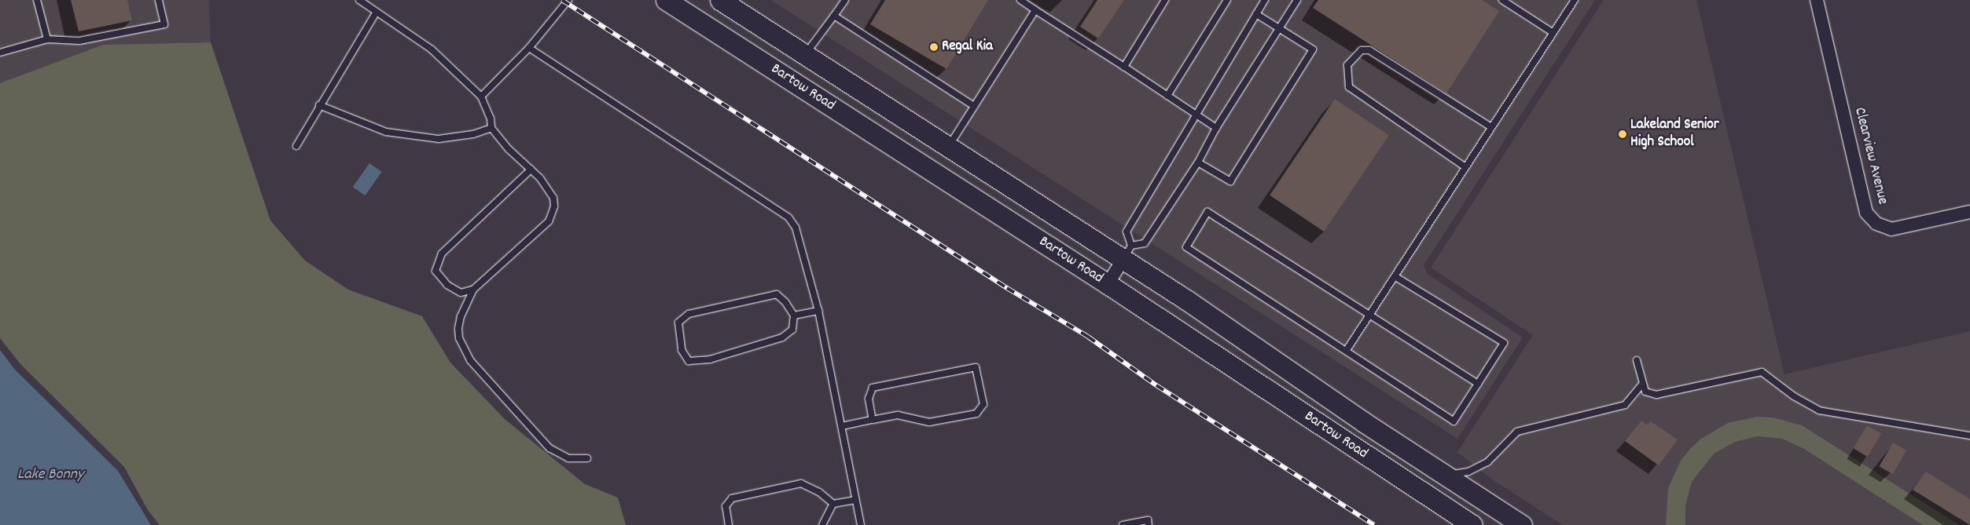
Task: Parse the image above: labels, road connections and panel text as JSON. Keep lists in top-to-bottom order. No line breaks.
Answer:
{"streets":{"main road":["Bartow Road"],"street":["Clearview Avenue"]},"water":["Lake Bonny"],"places":["Regal Kia","Lakeland Senior High School"]}
